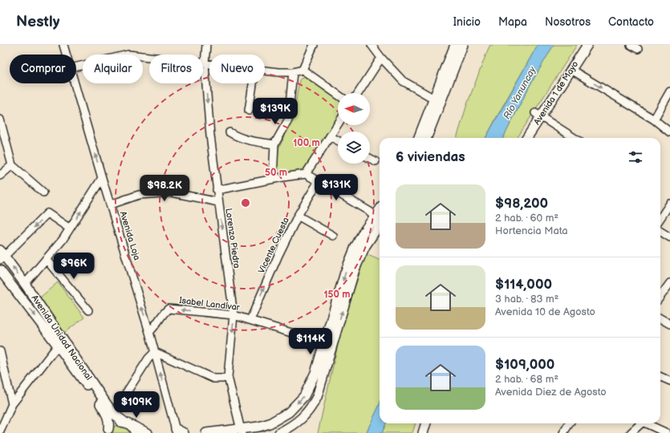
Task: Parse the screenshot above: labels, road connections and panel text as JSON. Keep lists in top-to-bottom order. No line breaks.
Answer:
{"streets":{"main road":["Avenida 1 de Mayo","Avenida Unidad Nacional"],"street":["Avenida Loja","Lorenzo Piedra","Vicente Cuesta","Isabel Landívar"]},"crossings":[["Avenida Loja","Isabel Landívar"],["Lorenzo Piedra","Isabel Landívar"],["Vicente Cuesta","Isabel Landívar"]],"one_way":["Avenida Loja","Lorenzo Piedra","Vicente Cuesta","Isabel Landívar"],"water":["Río Yanuncay"],"north":"left","page":{"header":"Nestly","nav":["Inicio","Mapa","Nosotros","Contacto"],"chip":["Comprar","Alquilar","Filtros","Nuevo"],"price":["$139K","$131K","$98.2K","$96K","$114K","$109K"],"heading":"6 viviendas","list":[{"name":"$98,200","note":"2 hab. · 60 m² · Hortencia Mata"},{"name":"$114,000","note":"3 hab. · 83 m² · Avenida 10 de Agosto"},{"name":"$109,000","note":"2 hab. · 68 m² · Avenida Diez de Agosto"}]},"rings":["100 m","50 m","150 m"]}
